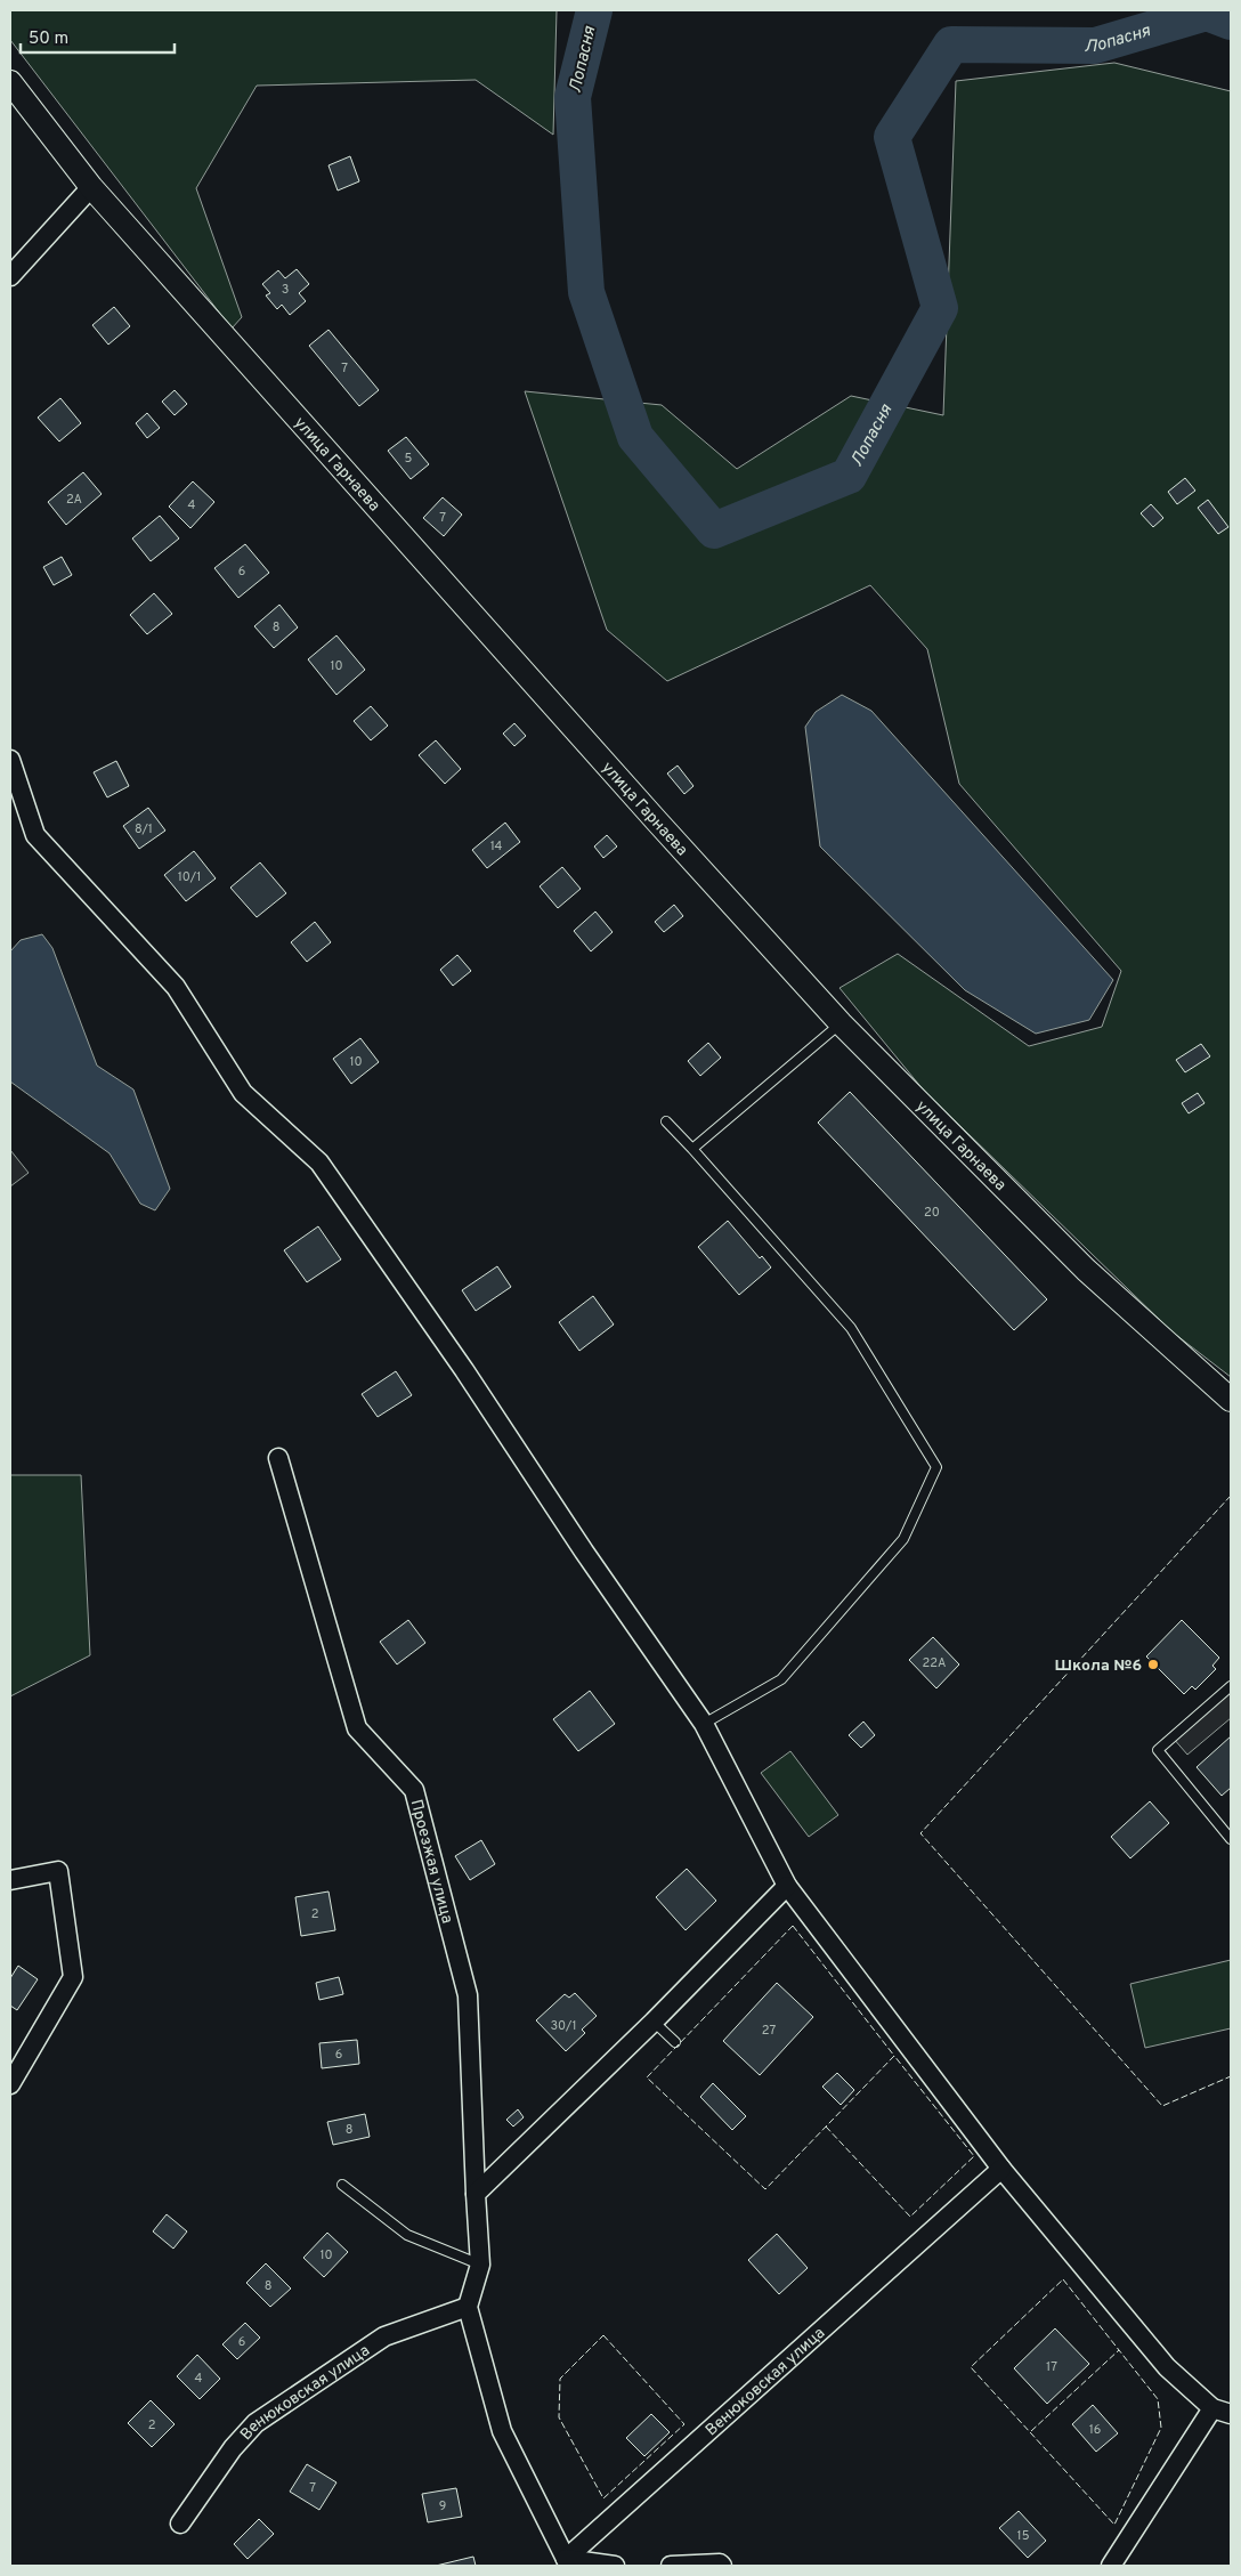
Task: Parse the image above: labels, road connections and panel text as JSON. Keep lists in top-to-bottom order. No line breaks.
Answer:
{"streets":{"street":["улица Гарнаева","Проезжая улица","Венюковская улица"]},"crossings":[["Проезжая улица","Венюковская улица"]],"water":["Лопасня"],"places":["Школа №6"],"house_numbers":["3","7","5","2А","4","7","6","8","10","8/1","14","10/1","10","20","22А","2","30/1","27","6","8","10","8","6","17","4","2","16","7","9","15"],"scale_bar":"50 m"}
